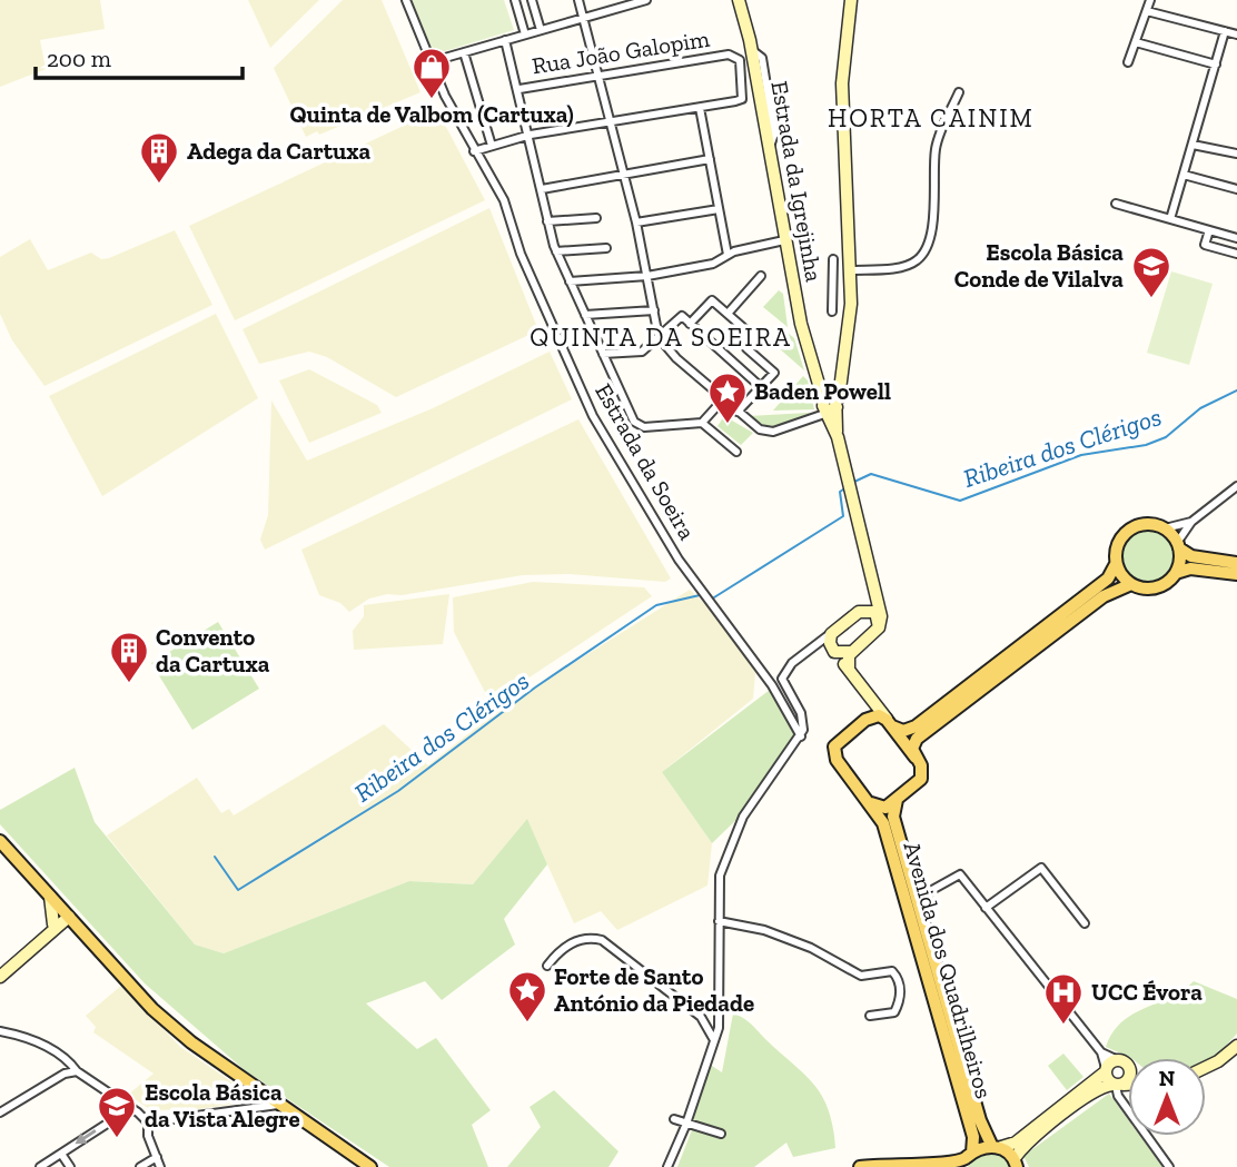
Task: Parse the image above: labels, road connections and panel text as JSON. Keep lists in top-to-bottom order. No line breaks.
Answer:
{"streets":{"main road":["Avenida dos Quadrilheiros"],"street":["Rua João Galopim","Estrada da Igrejinha","Estrada da Soeira"]},"districts":["HORTA CAINIM","QUINTA DA SOEIRA"],"water":["Ribeira dos Clérigos"],"places":{"shop":["Quinta de Valbom (Cartuxa)"],"building":["Adega da Cartuxa","Convento da Cartuxa"],"school or university":["Escola Básica Conde de Vilalva","Escola Básica da Vista Alegre"],"place":["Baden Powell","Forte de Santo António da Piedade"],"hospital":["UCC Évora"]},"scale_bar":"200 m","north":"top"}
